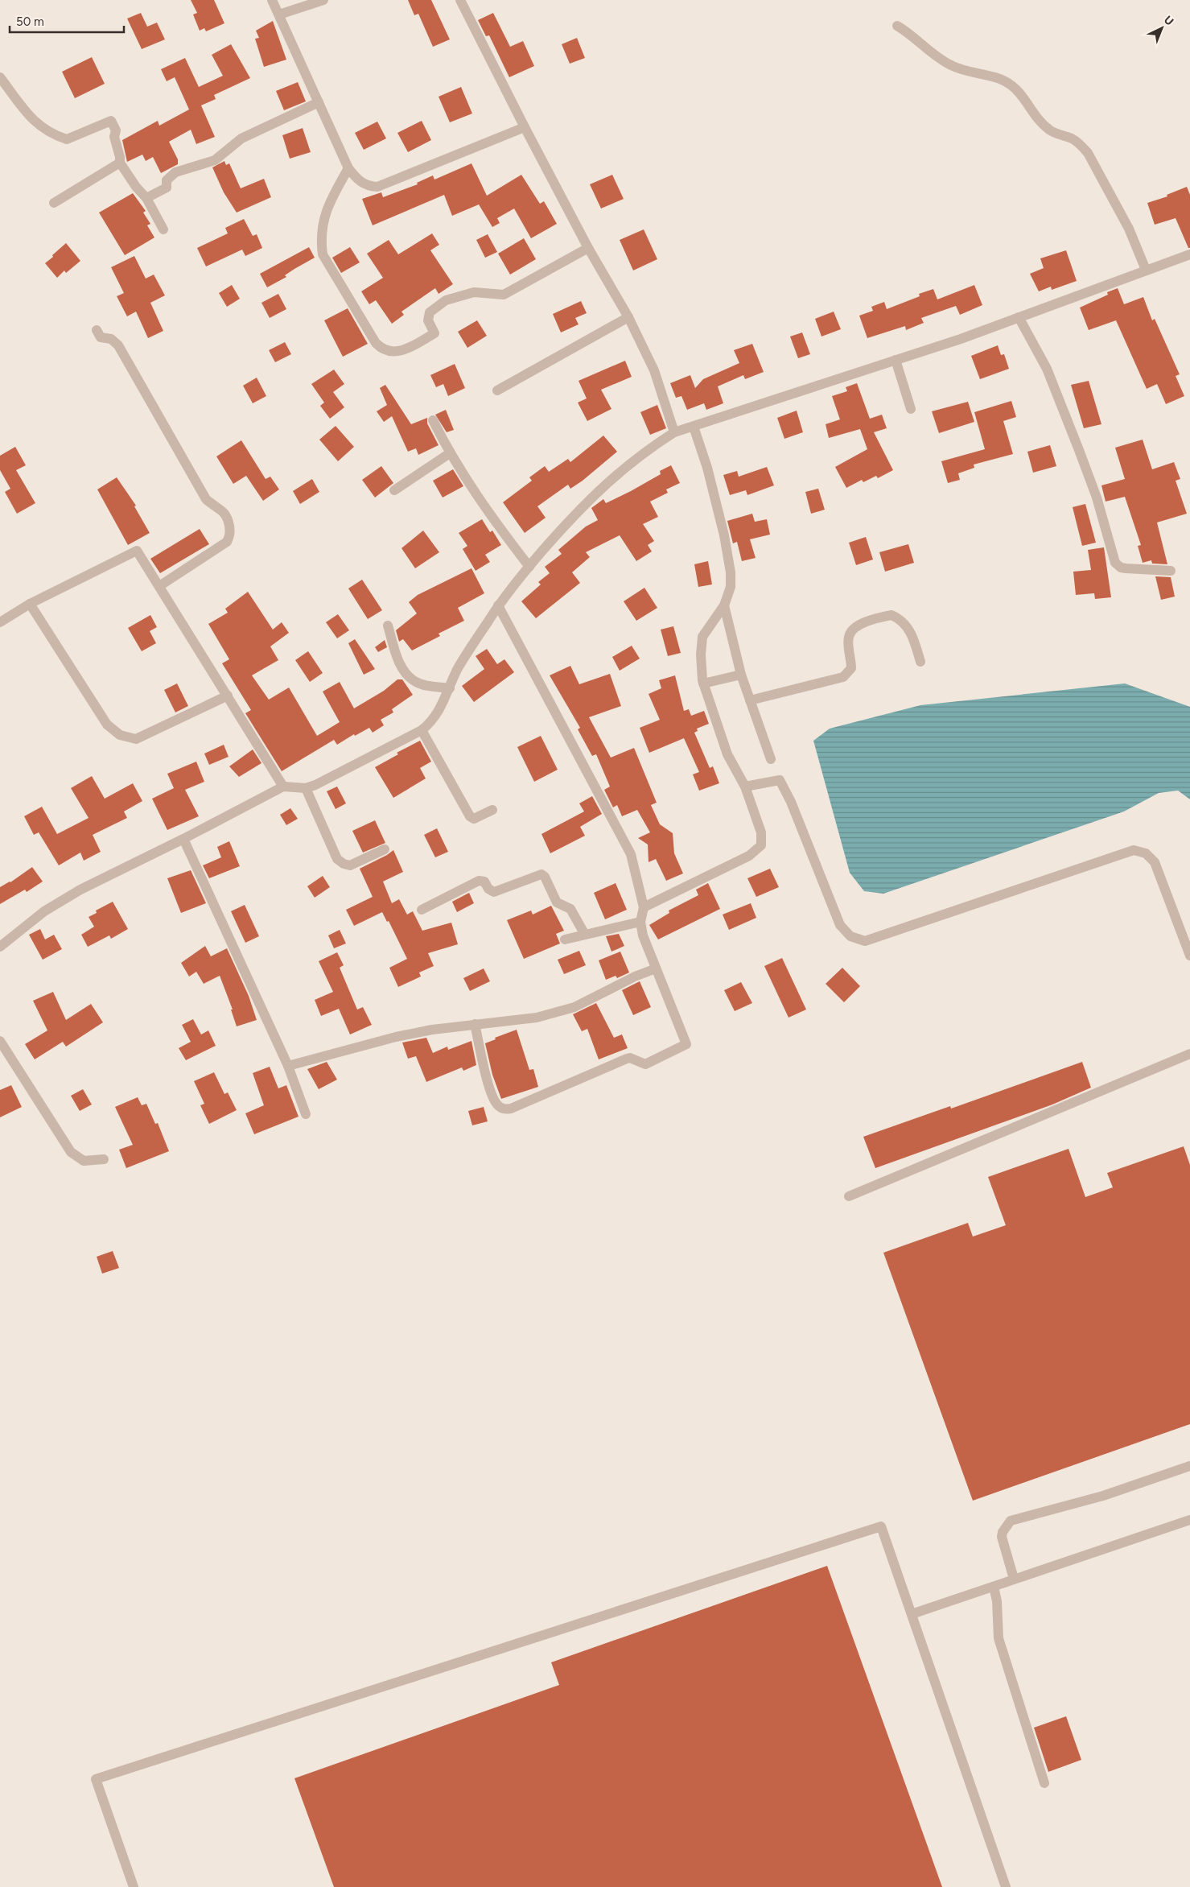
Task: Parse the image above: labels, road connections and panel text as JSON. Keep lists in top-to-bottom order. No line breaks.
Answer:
{"scale_bar":"50 m","north":"top right"}
